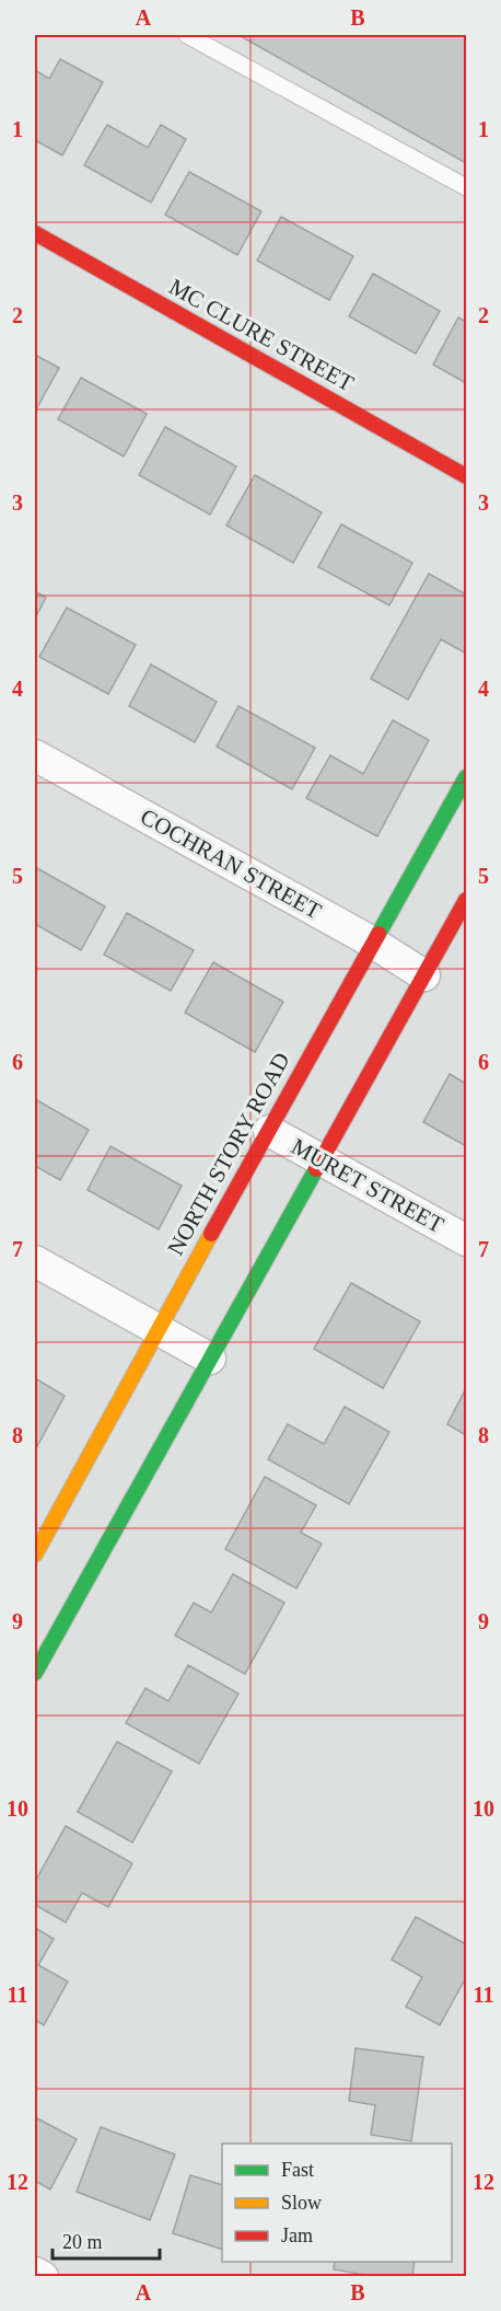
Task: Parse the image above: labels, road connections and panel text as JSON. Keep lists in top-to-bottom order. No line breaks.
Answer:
{"streets":{"main road":["MC CLURE STREET","NORTH STORY ROAD"],"street":["COCHRAN STREET","MURET STREET"]},"crossings":[["COCHRAN STREET","NORTH STORY ROAD"],["NORTH STORY ROAD","MURET STREET"]],"legend":["Fast","Slow","Jam"],"scale_bar":"20 m","grid":{"columns":["A","B"],"rows":["1","2","3","4","5","6","7","8","9","10","11","12"]}}
